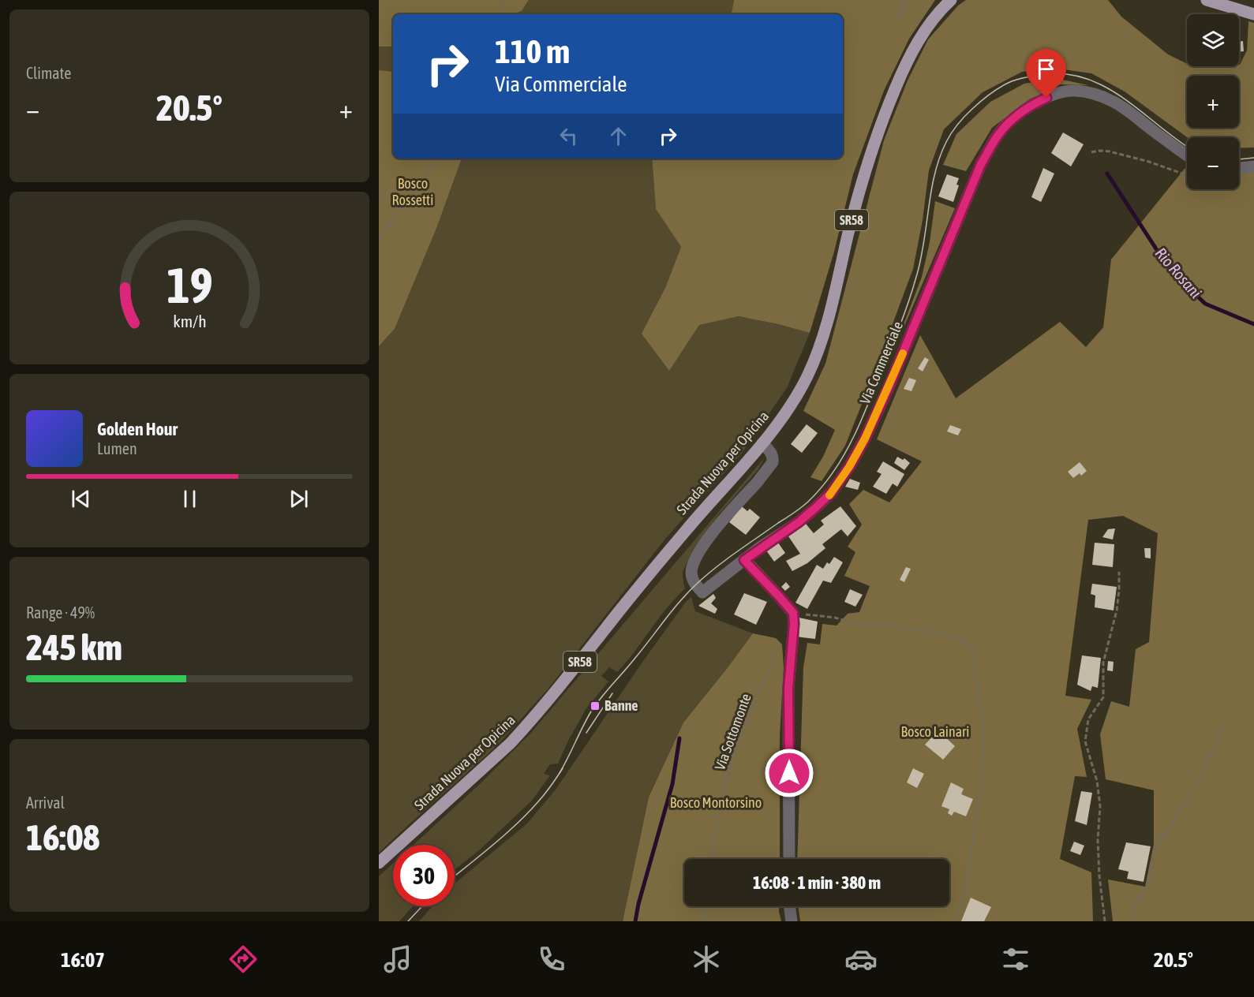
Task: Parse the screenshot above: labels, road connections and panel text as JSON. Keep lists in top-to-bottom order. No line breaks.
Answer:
{"streets":{"main road":["SR58","Strada Nuova per Opicina"],"street":["Via Commerciale"],"path":["Via Sottomonte"]},"crossings":[["Via Commerciale","Strada Nuova per Opicina"]],"water":["Rio Rosani"],"parks":["Bosco Rossetti","Bosco Lainari","Bosco Montorsino"],"places":{"transit":["Banne"]},"page":{"tile":["Climate",["Range · 49%","245 km"],["Arrival","16:08"]],"map_buttons":["+","−"],"turn":["110 m","Via Commerciale"],"heat":["−","20.5°","+"],"song":["Golden Hour","Lumen"],"limit":"30","trip":"16:08 · 1 min · 380 m","tabs":["16:07","20.5°"],"gauge":["19","km/h"]}}
